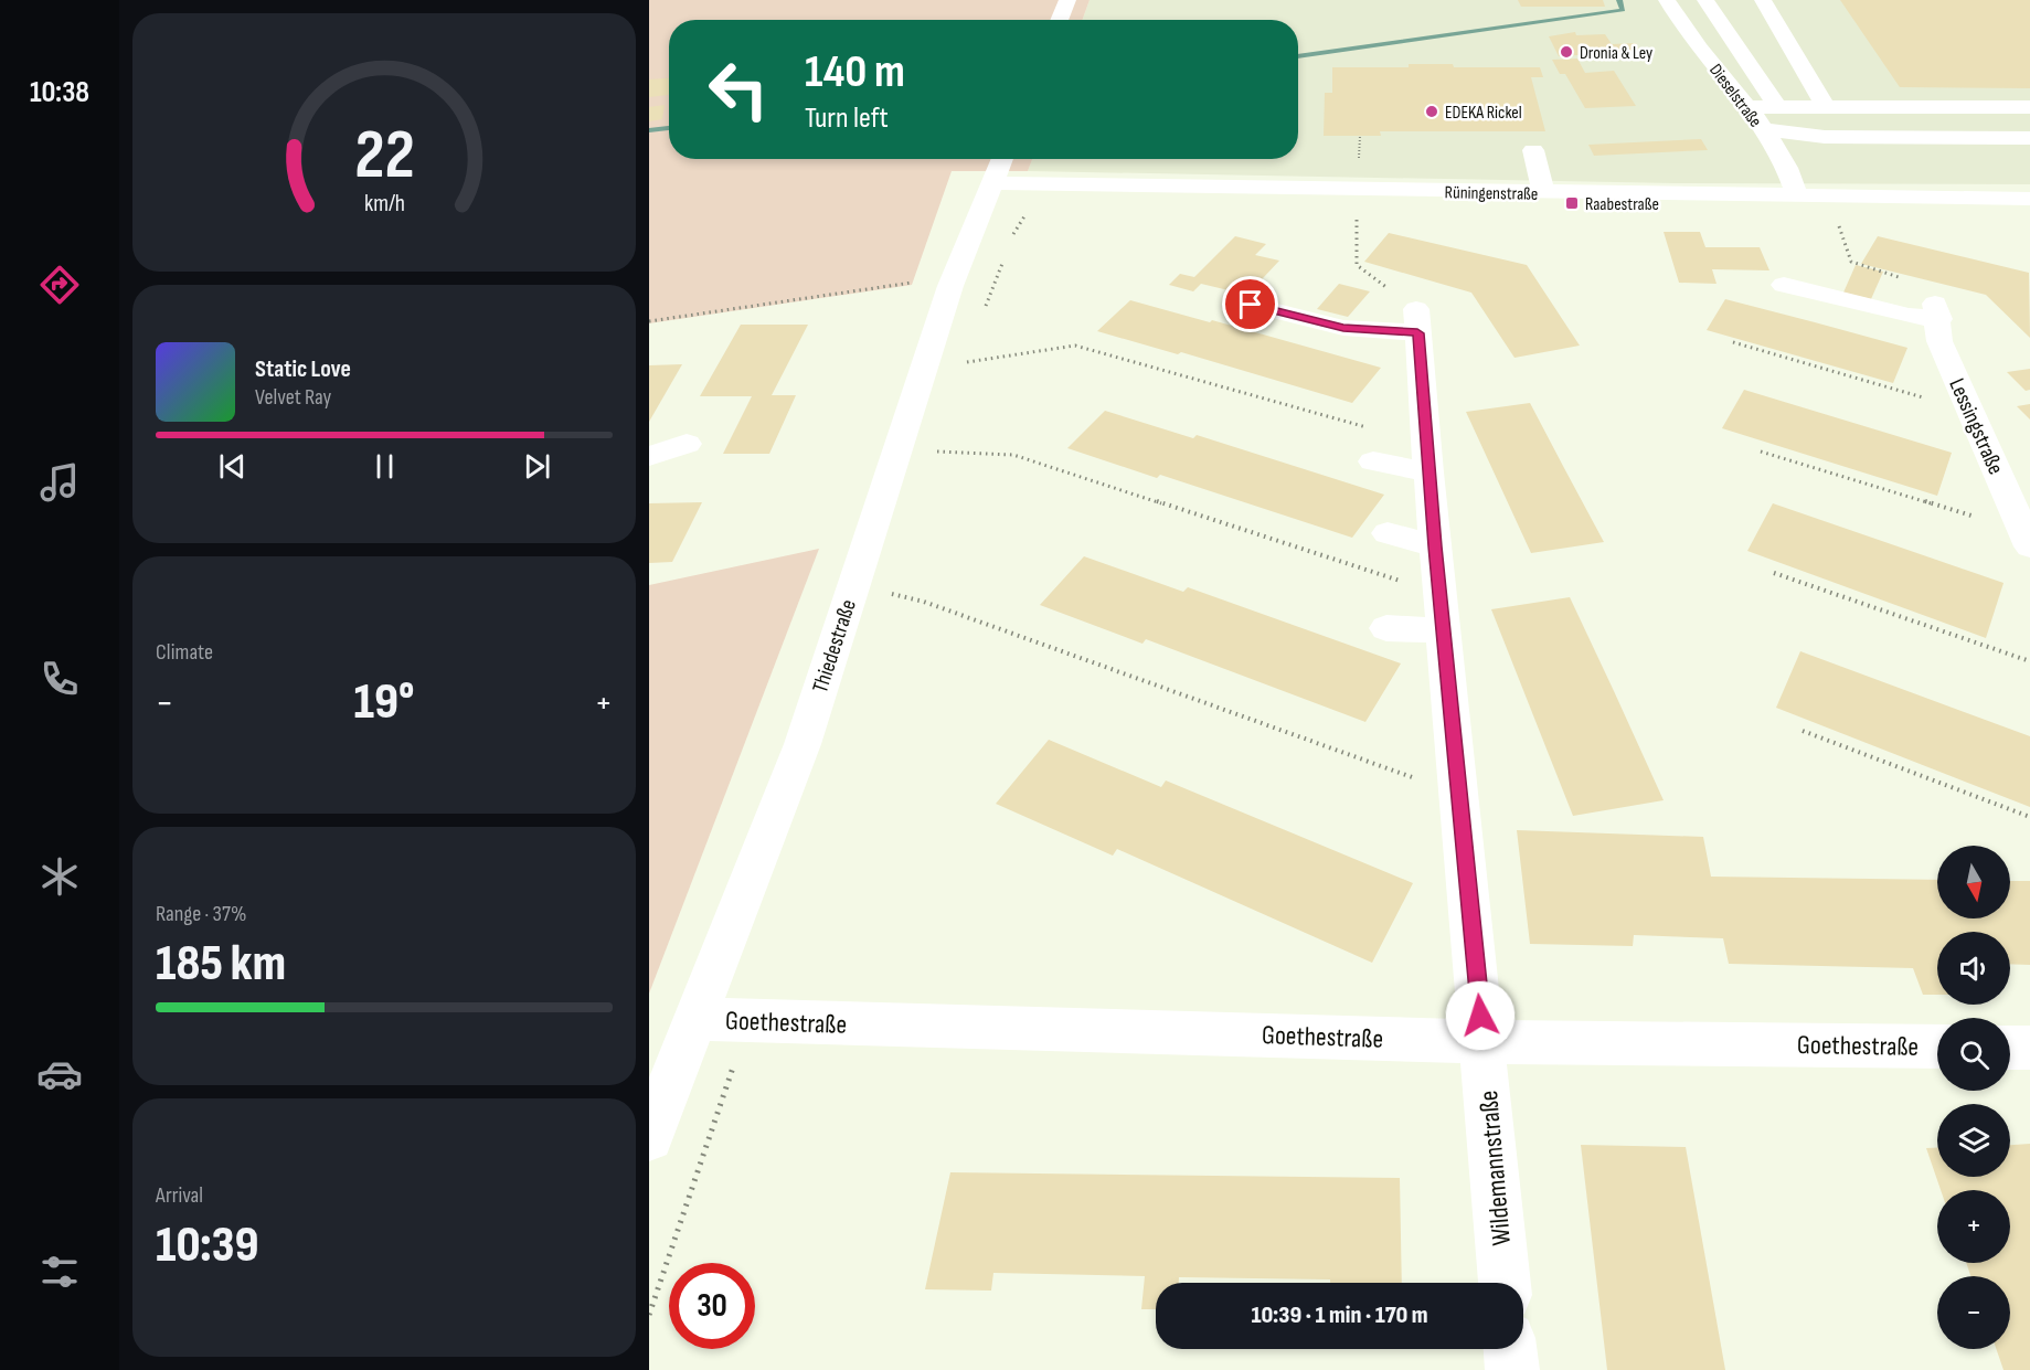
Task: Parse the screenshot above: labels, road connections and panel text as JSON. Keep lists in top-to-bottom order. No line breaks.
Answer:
{"streets":{"street":["Dieselstraße","Rüningenstraße","Lessingstraße","Thiedestraße","Goethestraße","Wildemannstraße"]},"crossings":[["Dieselstraße","Rüningenstraße"],["Rüningenstraße","Thiedestraße"],["Thiedestraße","Goethestraße"],["Goethestraße","Wildemannstraße"]],"places":{"other":["Dronia & Ley","EDEKA Rickel"],"transit":["Raabestraße"]},"north":"bottom","page":{"tabs":"10:38","turn":["140 m","Turn left"],"song":["Static Love","Velvet Ray"],"tile":["Climate",["Range · 37%","185 km"],["Arrival","10:39"]],"heat":["−","19°","+"],"map_buttons":["+","−"],"limit":"30","trip":"10:39 · 1 min · 170 m","gauge":["22","km/h"]}}
